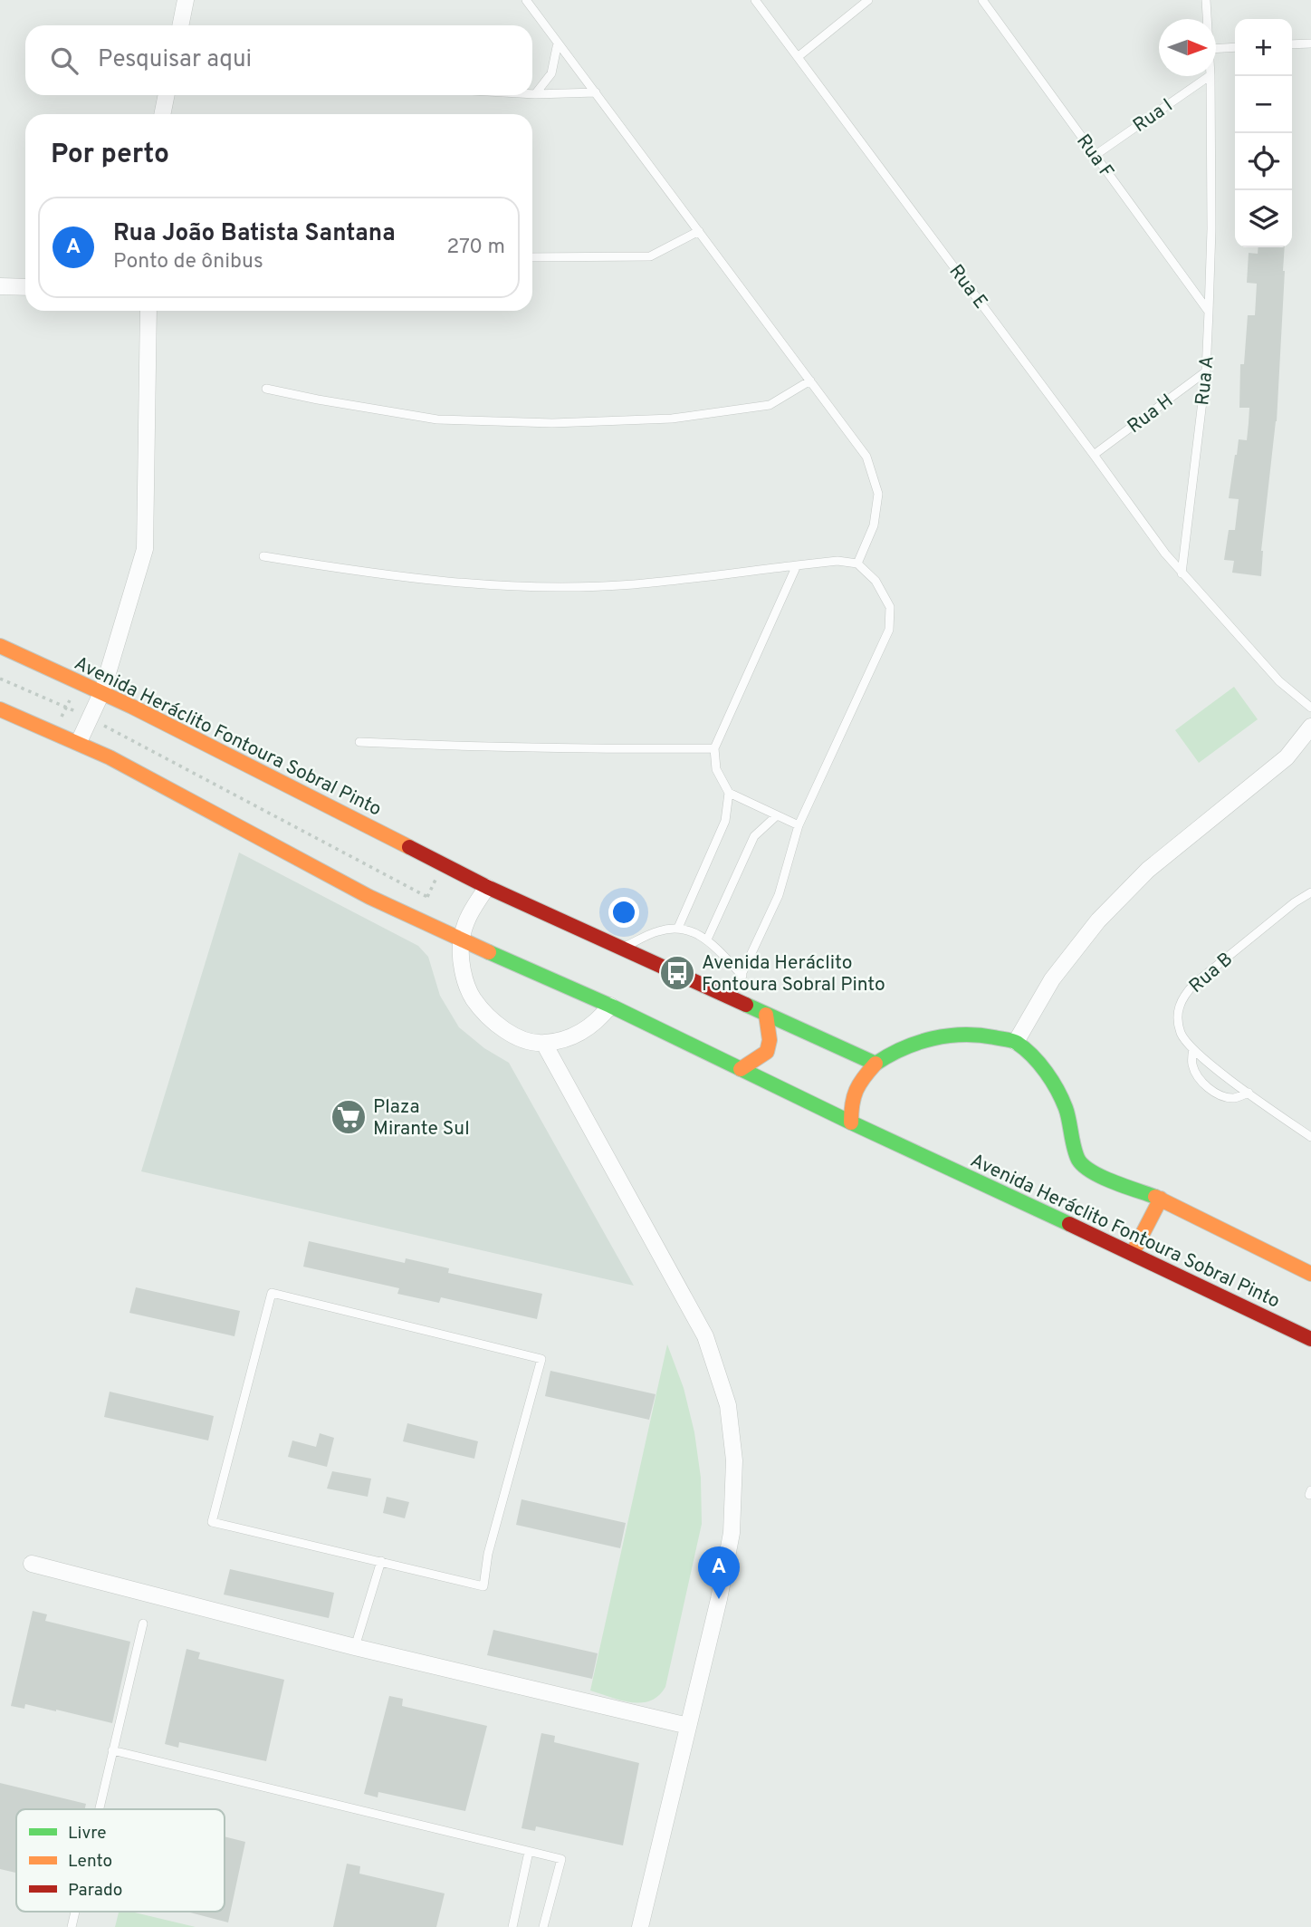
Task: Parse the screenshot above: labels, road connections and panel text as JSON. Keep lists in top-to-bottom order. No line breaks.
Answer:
{"streets":{"street":["Avenida Heráclito Fontoura Sobral Pinto"],"lane":["Rua I","Rua F","Rua E","Rua A","Rua H","Rua B"]},"crossings":[["Rua I","Rua F"],["Rua F","Rua A"],["Rua E","Rua A"],["Rua E","Rua H"],["Rua A","Rua H"]],"places":{"bus stop":["Avenida Heráclito Fontoura Sobral Pinto"],"supermarket":["Plaza Mirante Sul"]},"legend":["Livre","Lento","Parado"],"north":"right","page":{"map_buttons":["+","−"],"search":"Pesquisar aqui","heading":"Por perto","list":[{"mark":"A","name":"Rua João Batista Santana","note":"Ponto de ônibus","value":"270 m"}],"pins":"A"}}
